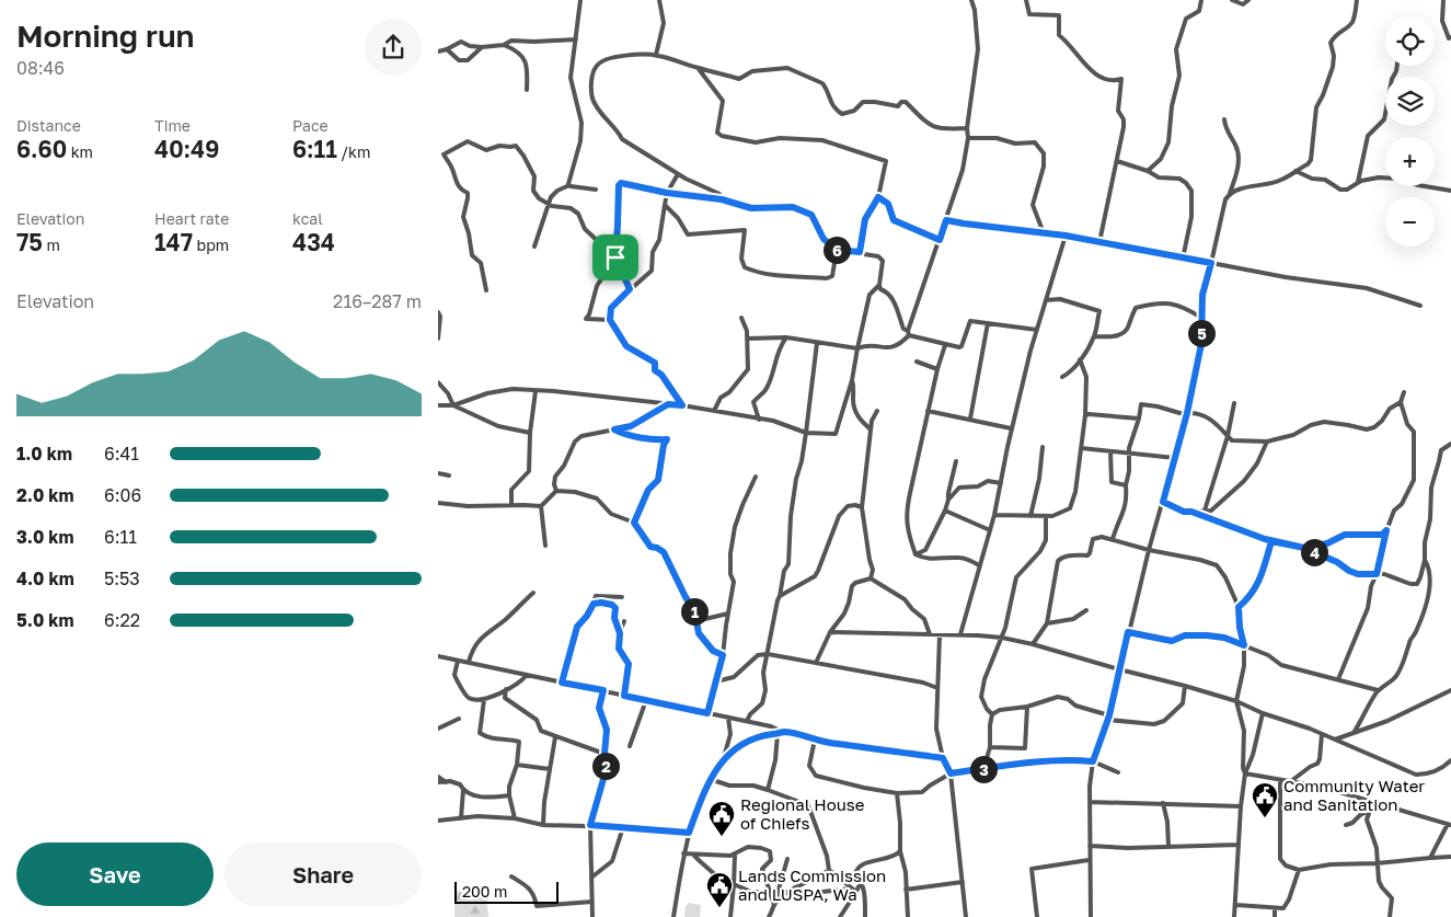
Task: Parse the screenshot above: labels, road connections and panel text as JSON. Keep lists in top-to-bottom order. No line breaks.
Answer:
{"places":{"public building":["Community Water and Sanitation","Regional House of Chiefs","Lands Commission and LUSPA, Wa"]},"scale_bar":"200 m","page":{"heading":["Morning run","08:46"],"map_buttons":["+","−"],"stats":[["Distance","6.60 km"],["Time","40:49"],["Pace","6:11 /km"],["Elevation","75 m"],["Heart rate","147 bpm"],["kcal","434"]],"pins":["6","5","4","1","2","3"],"chart":["Elevation","216–287 m"],"list":[{"name":"1.0 km","note":"6:41"},{"name":"2.0 km","note":"6:06"},{"name":"3.0 km","note":"6:11"},{"name":"4.0 km","note":"5:53"},{"name":"5.0 km","note":"6:22"}],"buttons":["Save","Share"],"scale":"200 m"}}
